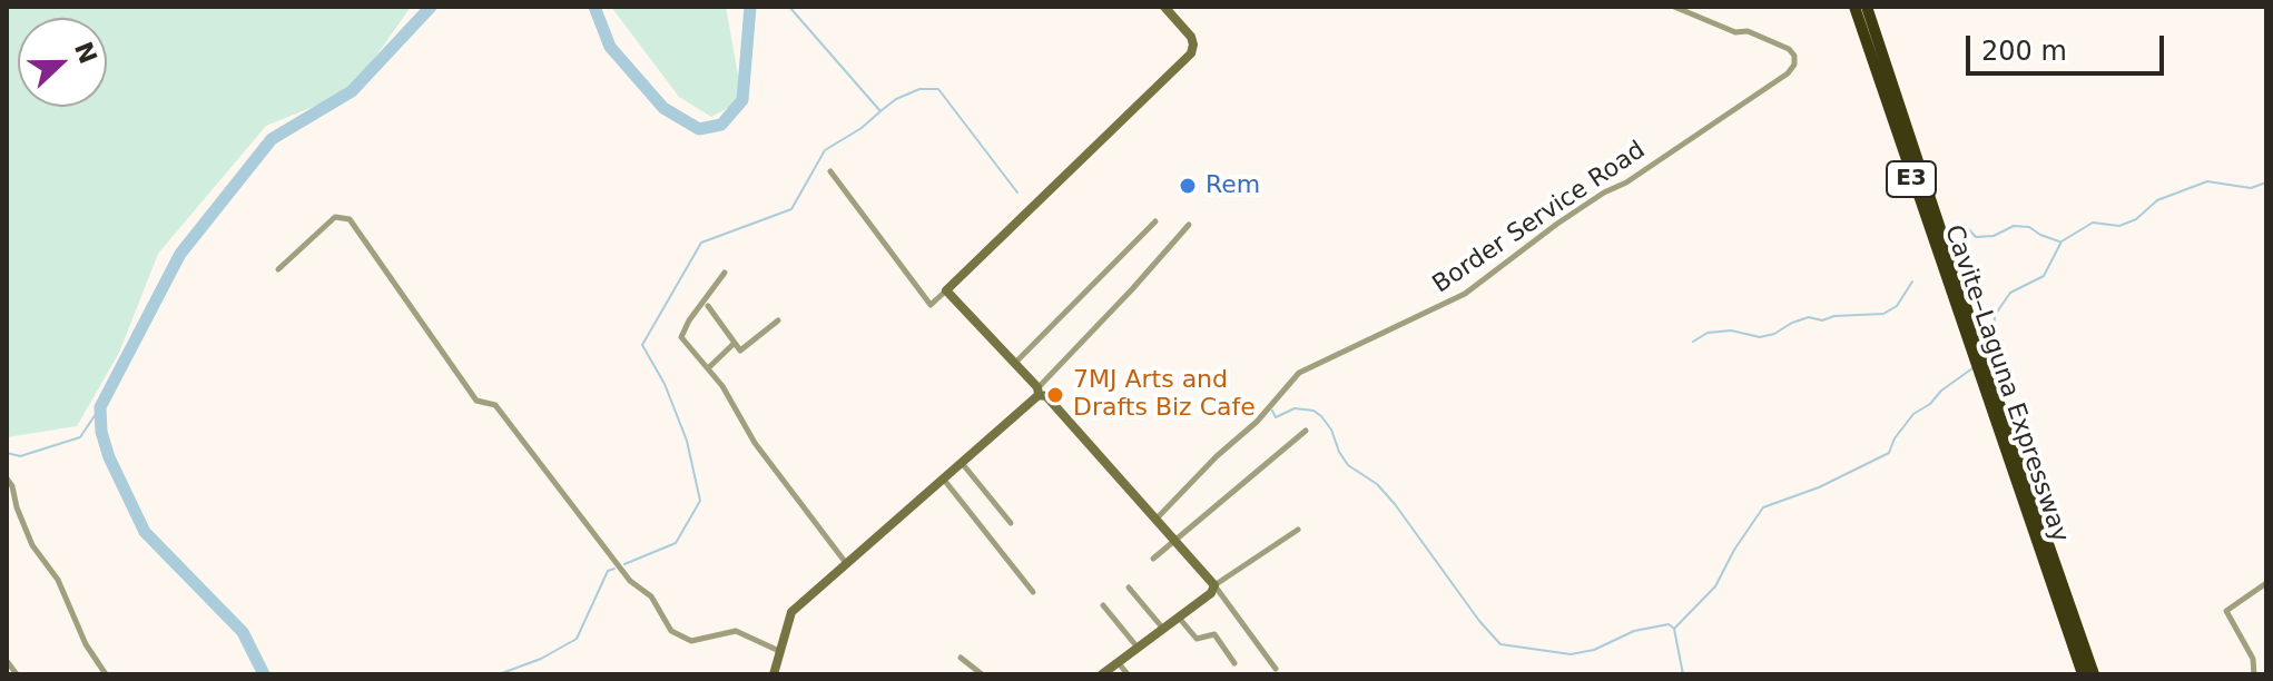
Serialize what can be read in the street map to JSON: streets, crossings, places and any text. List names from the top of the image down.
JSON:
{
  "streets": {
    "highway": ["E3", "Cavite–Laguna Expressway"],
    "street": ["Border Service Road"]
  },
  "places": ["Rem", "7MJ Arts and Drafts Biz Cafe"],
  "scale_bar": "200 m",
  "north": "right"
}
